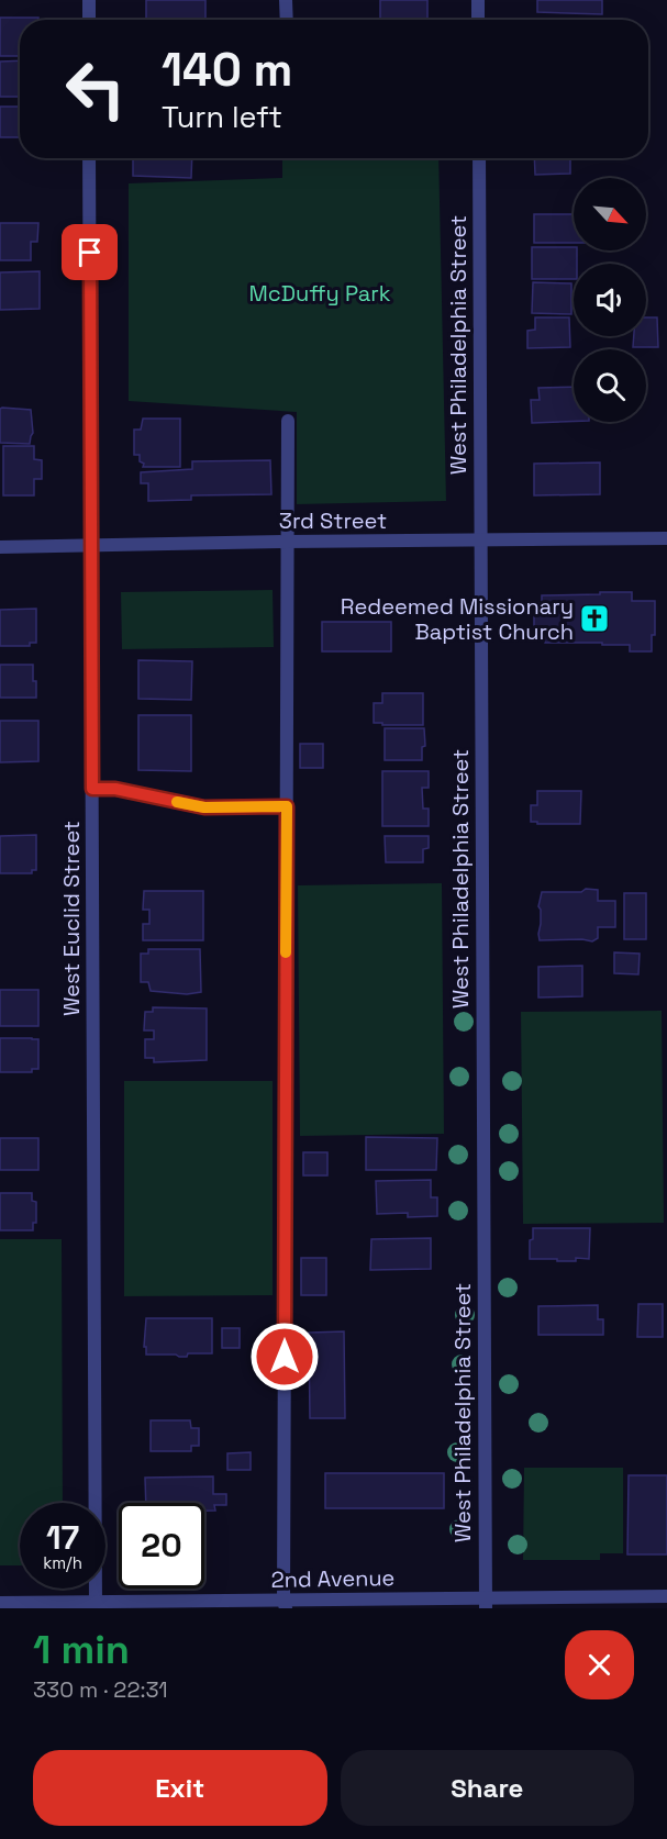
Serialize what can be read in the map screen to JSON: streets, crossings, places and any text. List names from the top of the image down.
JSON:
{
  "streets": {
    "street": [
      "West Philadelphia Street",
      "3rd Street",
      "West Euclid Street",
      "2nd Avenue"
    ]
  },
  "crossings": [
    ["West Philadelphia Street", "3rd Street"],
    ["West Philadelphia Street", "2nd Avenue"],
    ["3rd Street", "West Euclid Street"],
    ["West Euclid Street", "2nd Avenue"]
  ],
  "parks": ["McDuffy Park"],
  "places": {
    "church": ["Redeemed Missionary Baptist Church"]
  },
  "north": "bottom right",
  "page": {
    "turn": ["140 m", "Turn left"],
    "speed": "17 km/h",
    "limit": "20",
    "heading": ["1 min", "330 m · 22:31"],
    "buttons": ["Exit", "Share"]
  }
}
